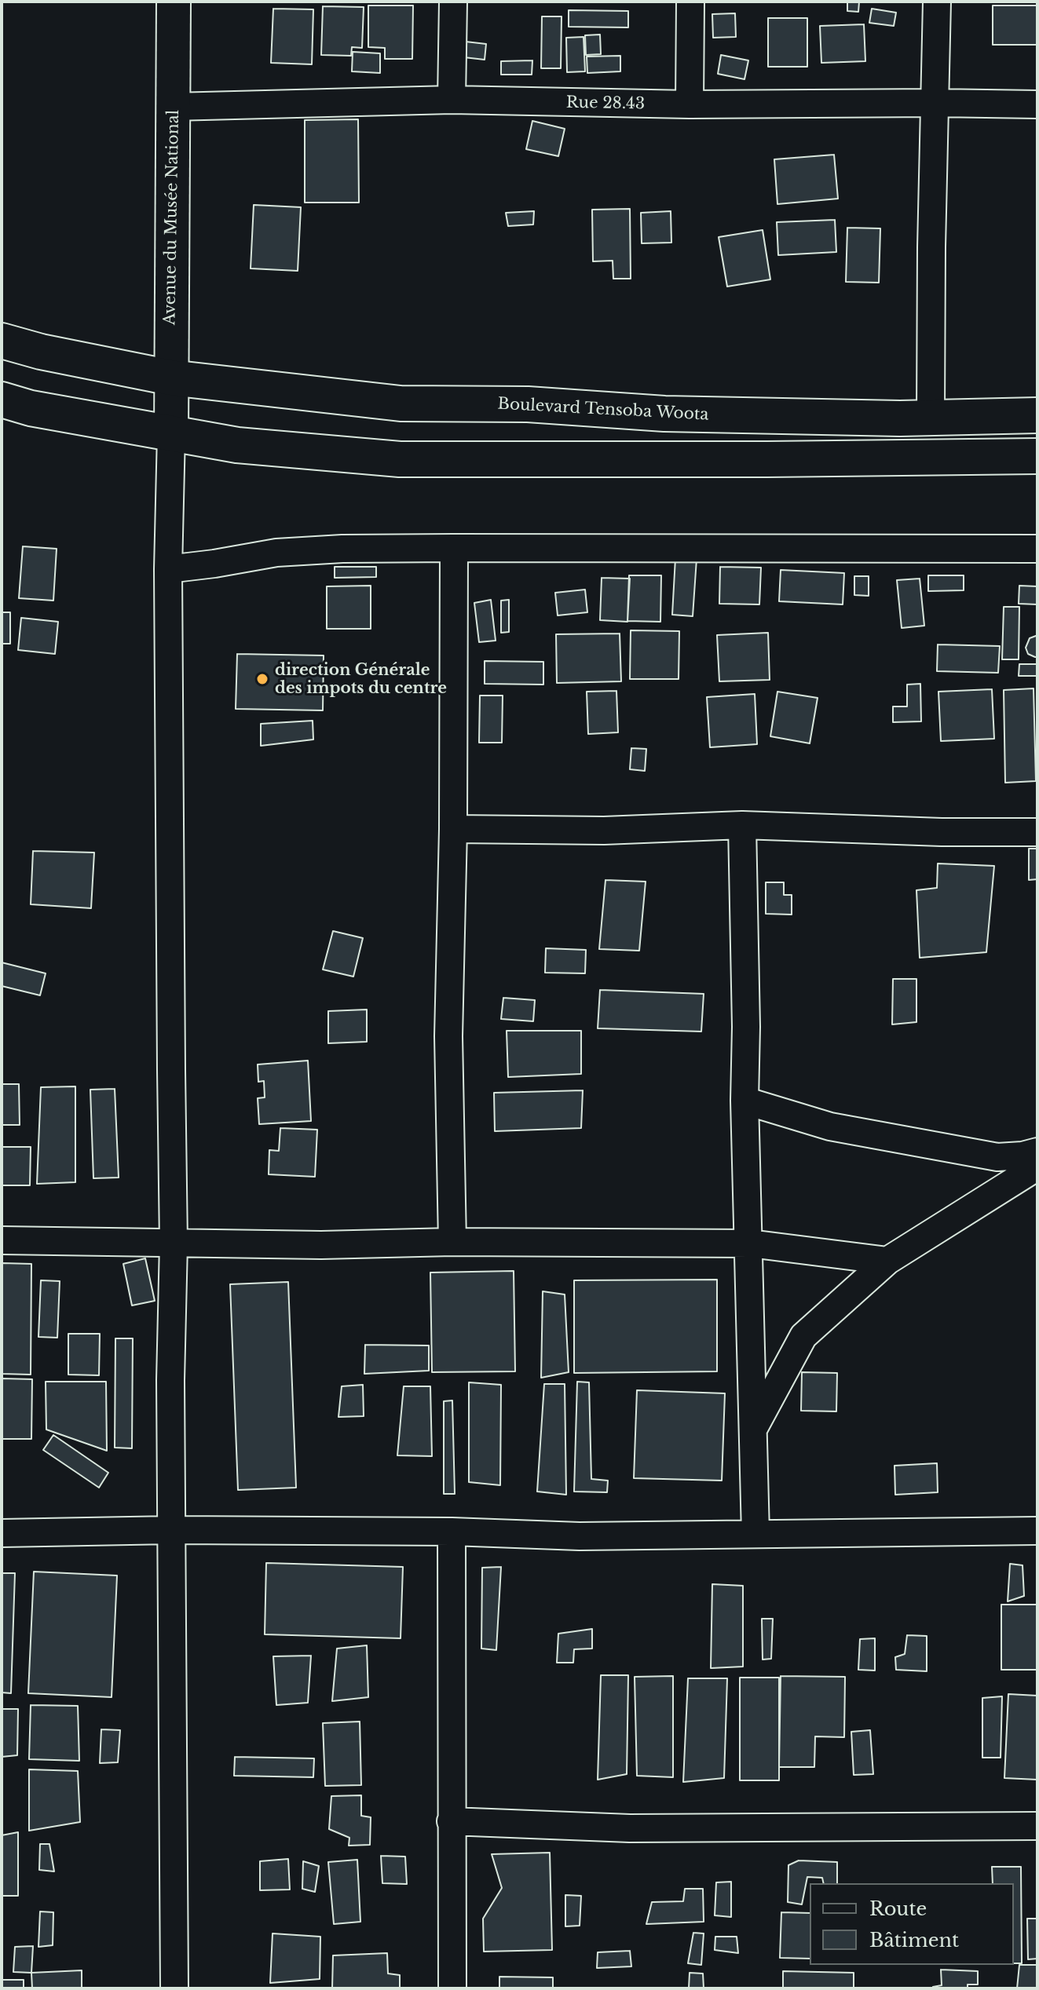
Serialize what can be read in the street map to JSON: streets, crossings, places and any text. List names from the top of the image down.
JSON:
{
  "streets": {
    "main road": ["Boulevard Tensoba Woota"],
    "street": ["Rue 28.43", "Avenue du Musée National"]
  },
  "crossings": [
    ["Rue 28.43", "Avenue du Musée National"],
    ["Avenue du Musée National", "Boulevard Tensoba Woota"]
  ],
  "places": ["direction Générale des impots du centre"],
  "legend": ["Route", "Bâtiment"]
}
